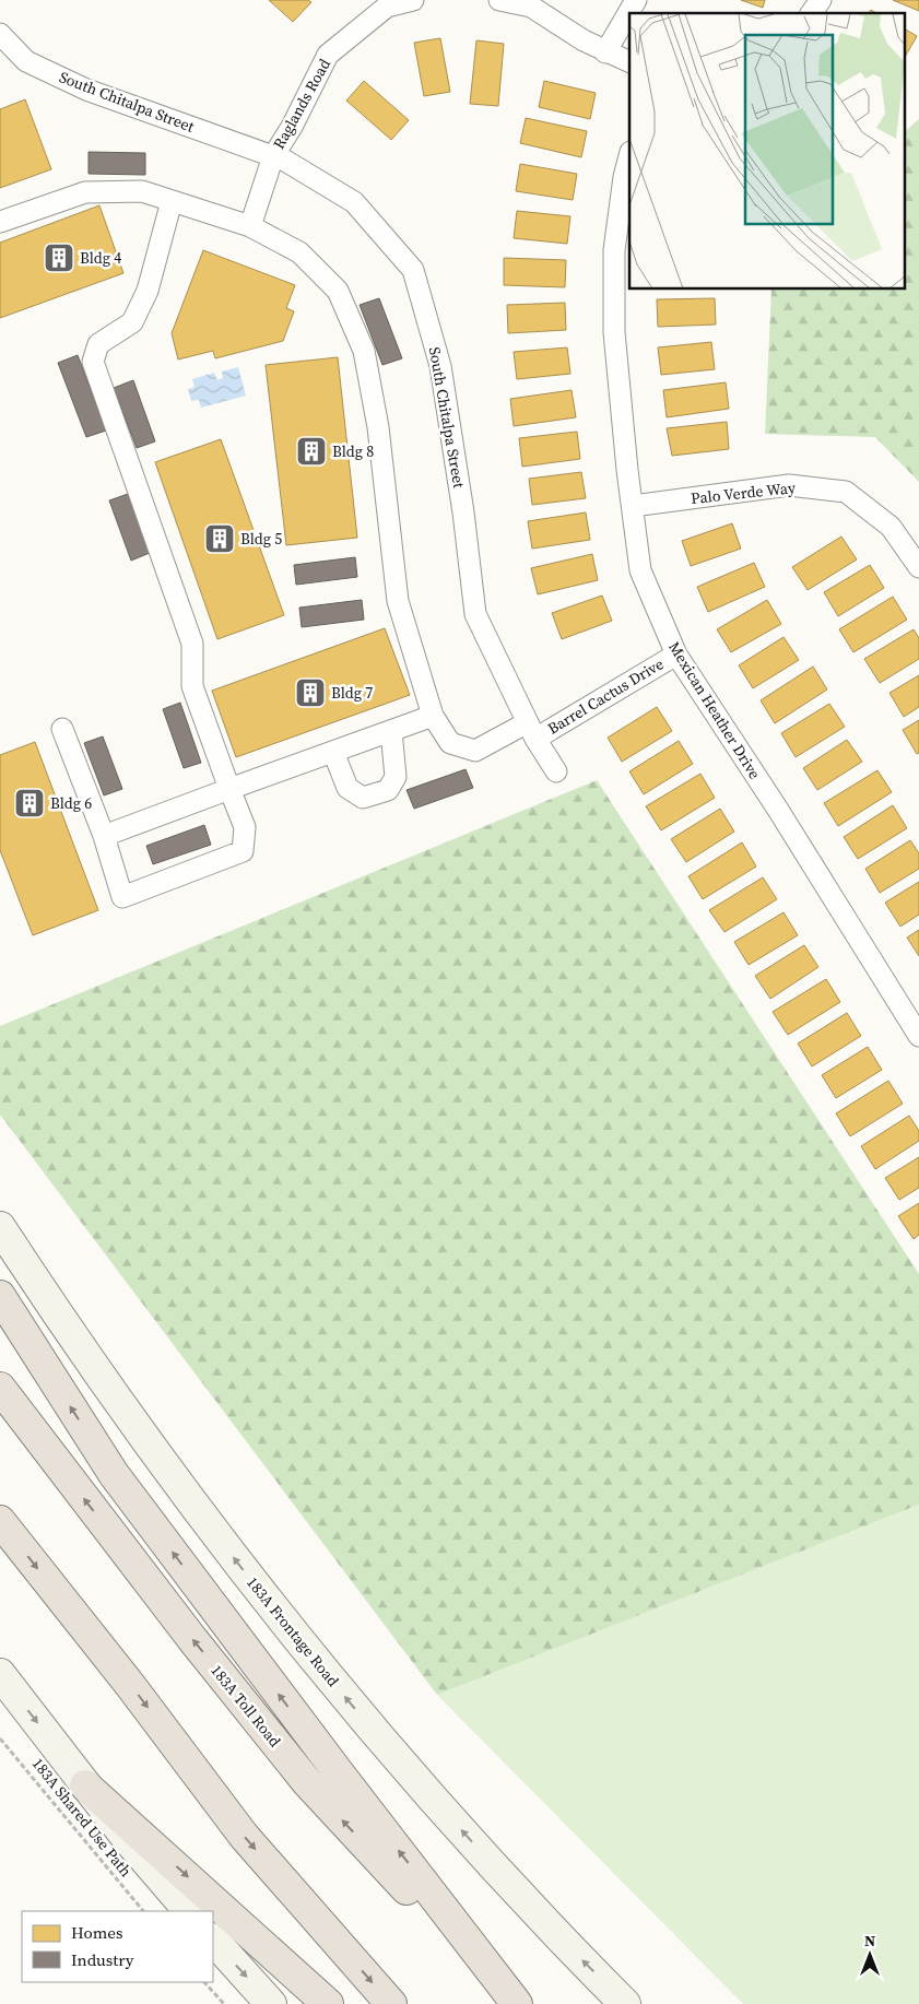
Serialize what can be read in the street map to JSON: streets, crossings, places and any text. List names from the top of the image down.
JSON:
{
  "streets": {
    "highway": ["183A Toll Road"],
    "main road": ["183A Frontage Road"],
    "street": [
      "South Chitalpa Street",
      "Raglands Road",
      "Palo Verde Way",
      "Barrel Cactus Drive",
      "Mexican Heather Drive"
    ],
    "path": ["183A Shared Use Path"]
  },
  "crossings": [
    ["South Chitalpa Street", "Raglands Road"],
    ["South Chitalpa Street", "Barrel Cactus Drive"],
    ["Raglands Road", "Barrel Cactus Drive"],
    ["Palo Verde Way", "Mexican Heather Drive"],
    ["Barrel Cactus Drive", "Mexican Heather Drive"]
  ],
  "places": {
    "building": [
      "Bldg 4",
      "Bldg 8",
      "Bldg 5",
      "Bldg 7",
      "Bldg 6"
    ]
  },
  "legend": ["Homes", "Industry"],
  "north": "top"
}
